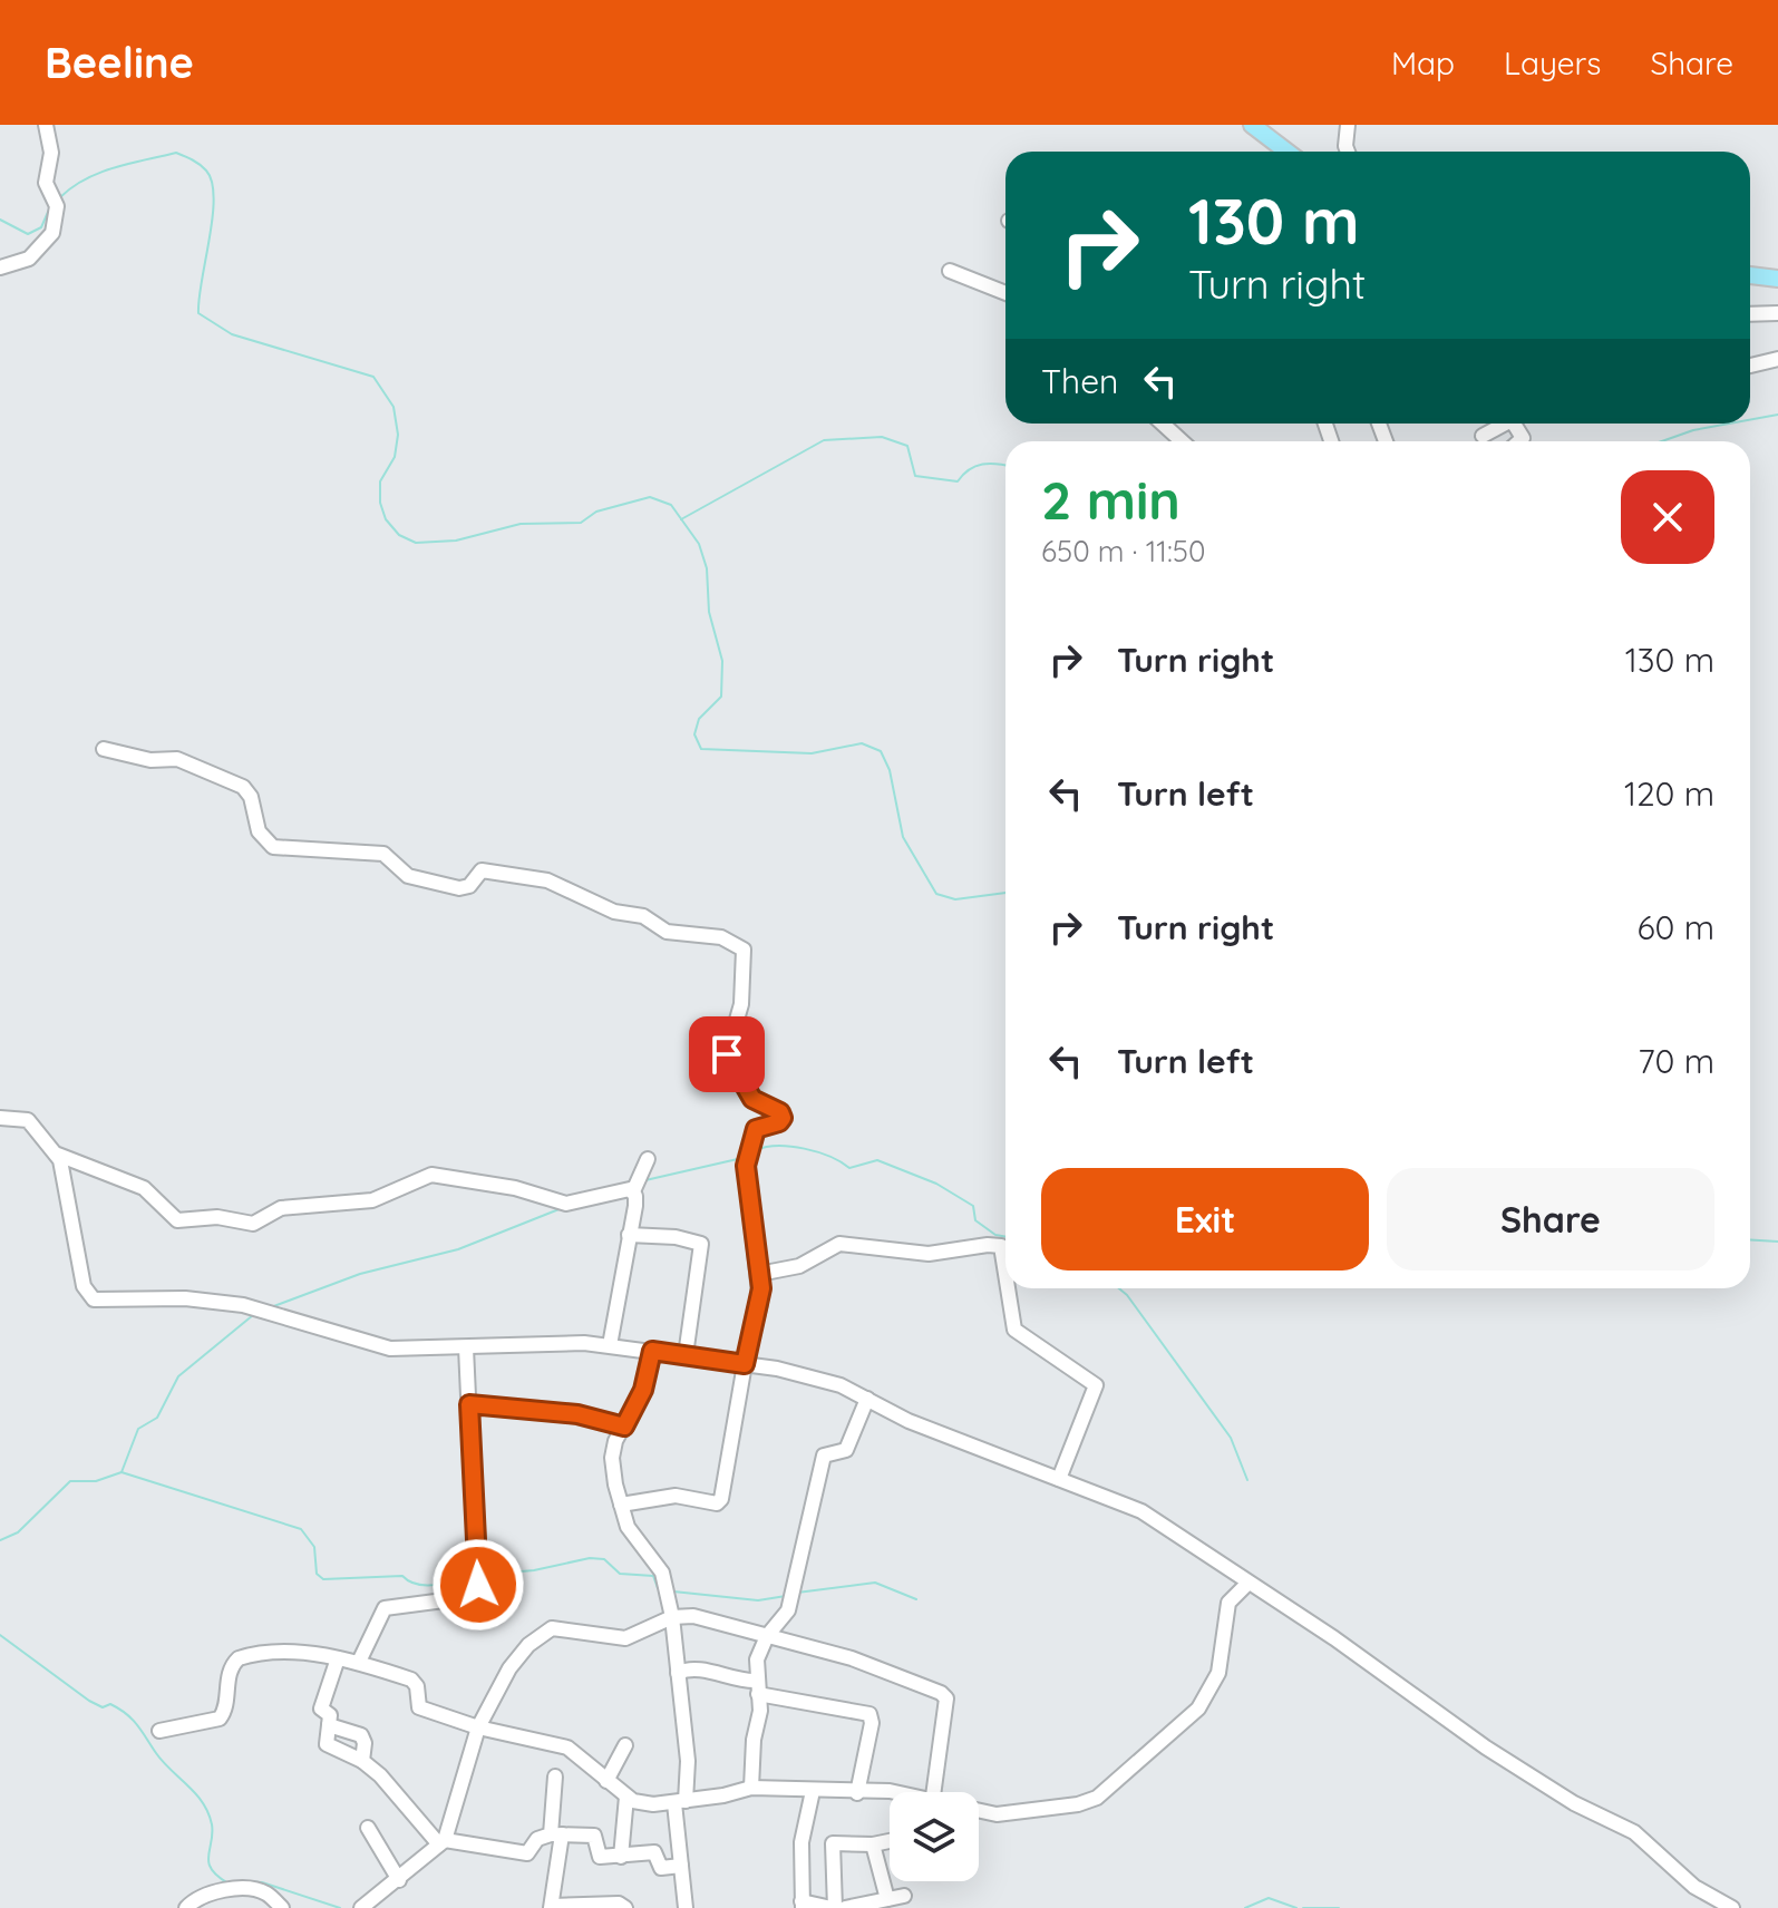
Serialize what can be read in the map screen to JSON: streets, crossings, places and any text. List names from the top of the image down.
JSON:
{
  "page": {
    "header": "Beeline",
    "nav": ["Map", "Layers", "Share"],
    "turn": ["130 m", "Turn right"],
    "then": "Then",
    "heading": ["2 min", "650 m · 11:50"],
    "list": [
      {
        "name": "Turn right",
        "value": "130 m"
      },
      {
        "name": "Turn left",
        "value": "120 m"
      },
      {
        "name": "Turn right",
        "value": "60 m"
      },
      {
        "name": "Turn left",
        "value": "70 m"
      }
    ],
    "buttons": ["Exit", "Share"]
  }
}
